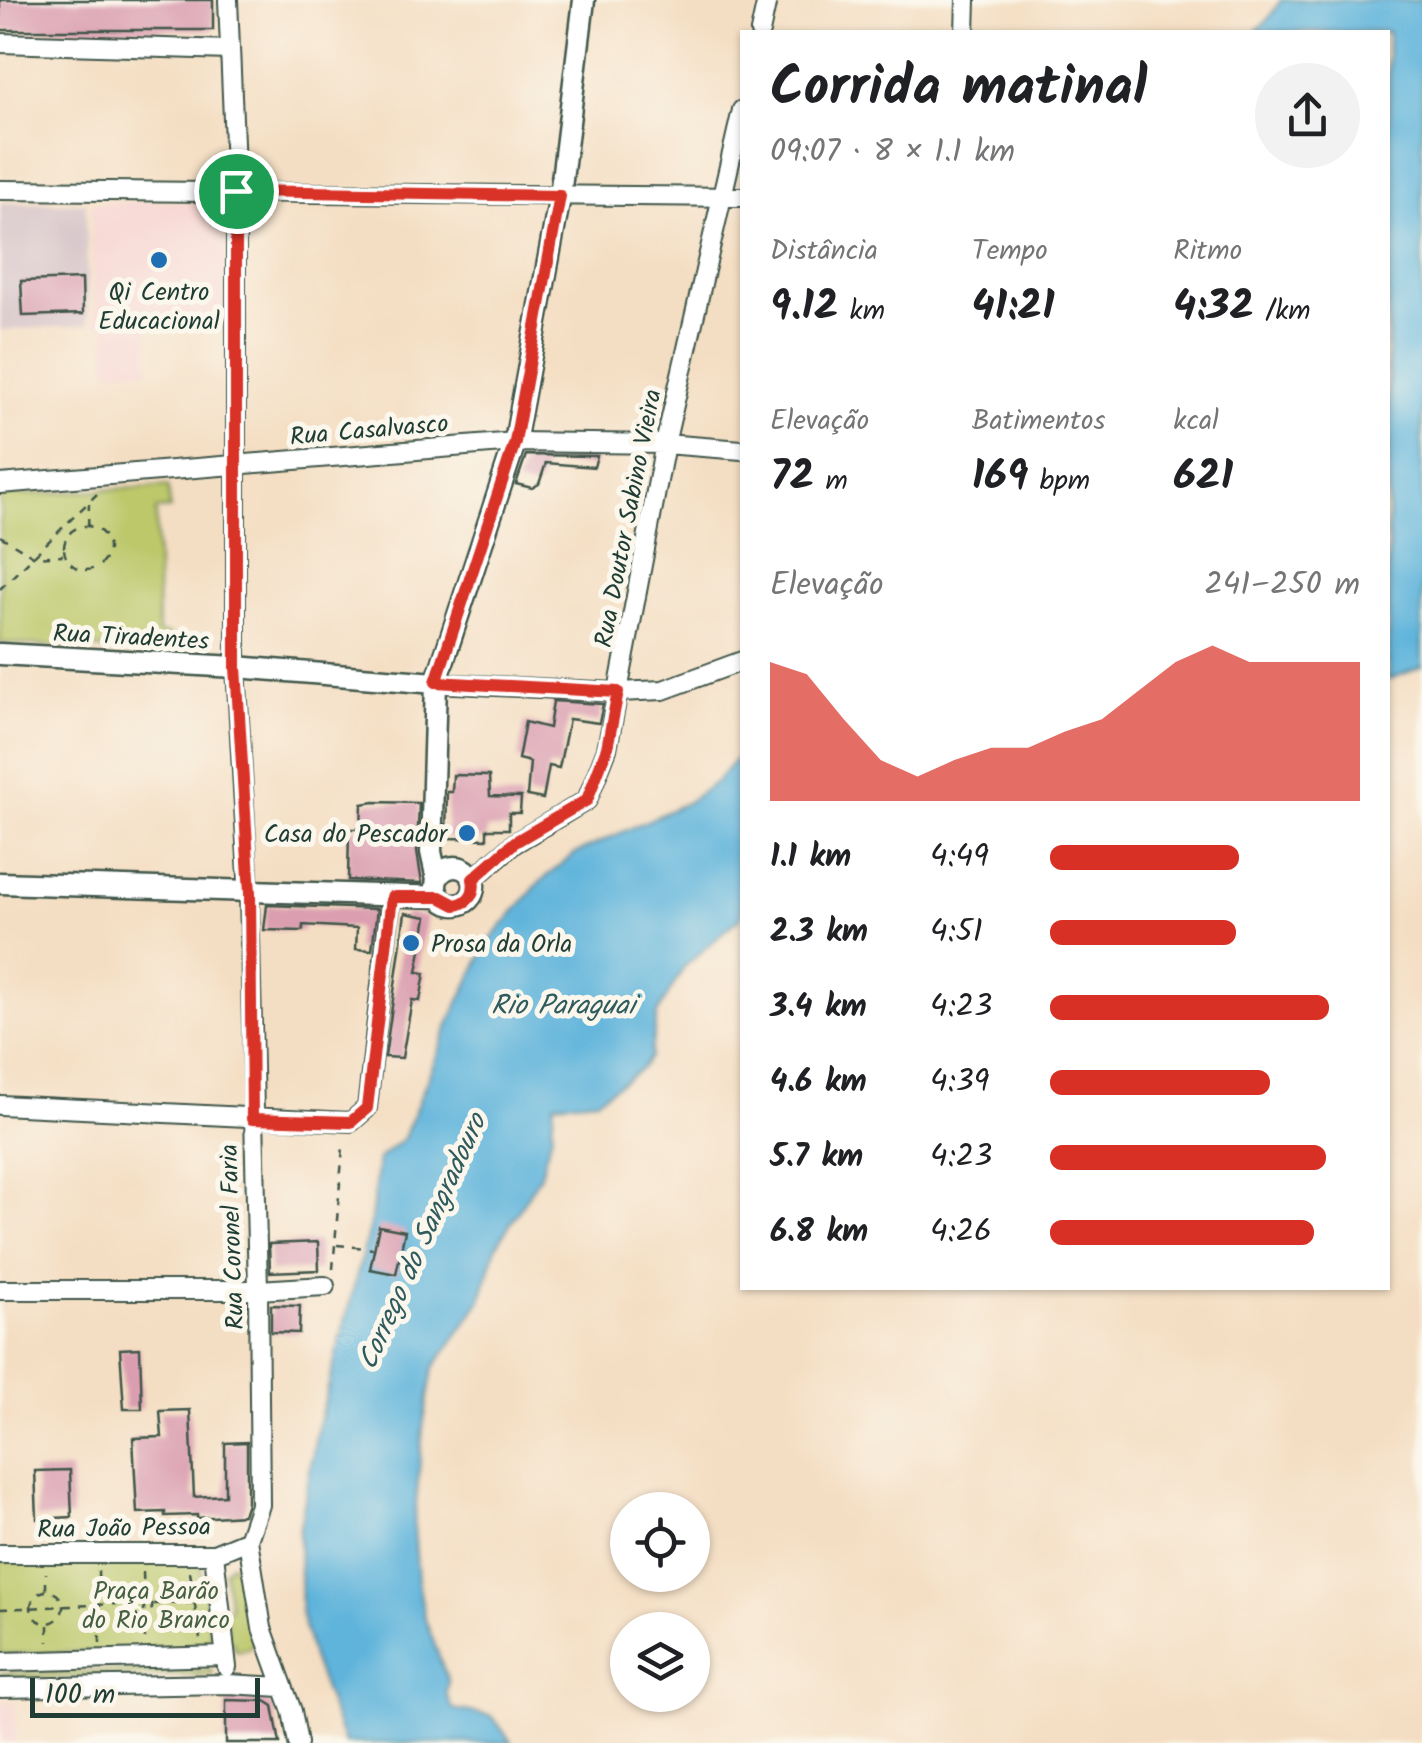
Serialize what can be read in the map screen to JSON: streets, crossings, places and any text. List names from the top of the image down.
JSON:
{
  "streets": {
    "street": [
      "Rua Casalvasco",
      "Rua Doutor Sabino Vieira",
      "Rua Tiradentes",
      "Rua Coronel Faria",
      "Rua João Pessoa"
    ]
  },
  "crossings": [
    ["Rua Casalvasco", "Rua Doutor Sabino Vieira"],
    ["Rua Casalvasco", "Rua Coronel Faria"],
    ["Rua Doutor Sabino Vieira", "Rua Tiradentes"],
    ["Rua Tiradentes", "Rua Coronel Faria"],
    ["Rua Coronel Faria", "Rua João Pessoa"]
  ],
  "water": ["Rio Paraguai", "Corrego do Sangradouro"],
  "parks": ["Praça Barão do Rio Branco"],
  "places": ["Qi Centro Educacional", "Casa do Pescador", "Prosa da Orla"],
  "scale_bar": "100 m",
  "page": {
    "heading": ["Corrida matinal", "09:07 · 8 × 1.1 km"],
    "stats": [
      ["Distância", "9.12 km"],
      ["Tempo", "41:21"],
      ["Ritmo", "4:32 /km"],
      ["Elevação", "72 m"],
      ["Batimentos", "169 bpm"],
      ["kcal", "621"]
    ],
    "chart": ["Elevação", "241–250 m"],
    "list": [
      {
        "name": "1.1 km",
        "note": "4:49"
      },
      {
        "name": "2.3 km",
        "note": "4:51"
      },
      {
        "name": "3.4 km",
        "note": "4:23"
      },
      {
        "name": "4.6 km",
        "note": "4:39"
      },
      {
        "name": "5.7 km",
        "note": "4:23"
      },
      {
        "name": "6.8 km",
        "note": "4:26"
      }
    ],
    "scale": "100 m"
  }
}
